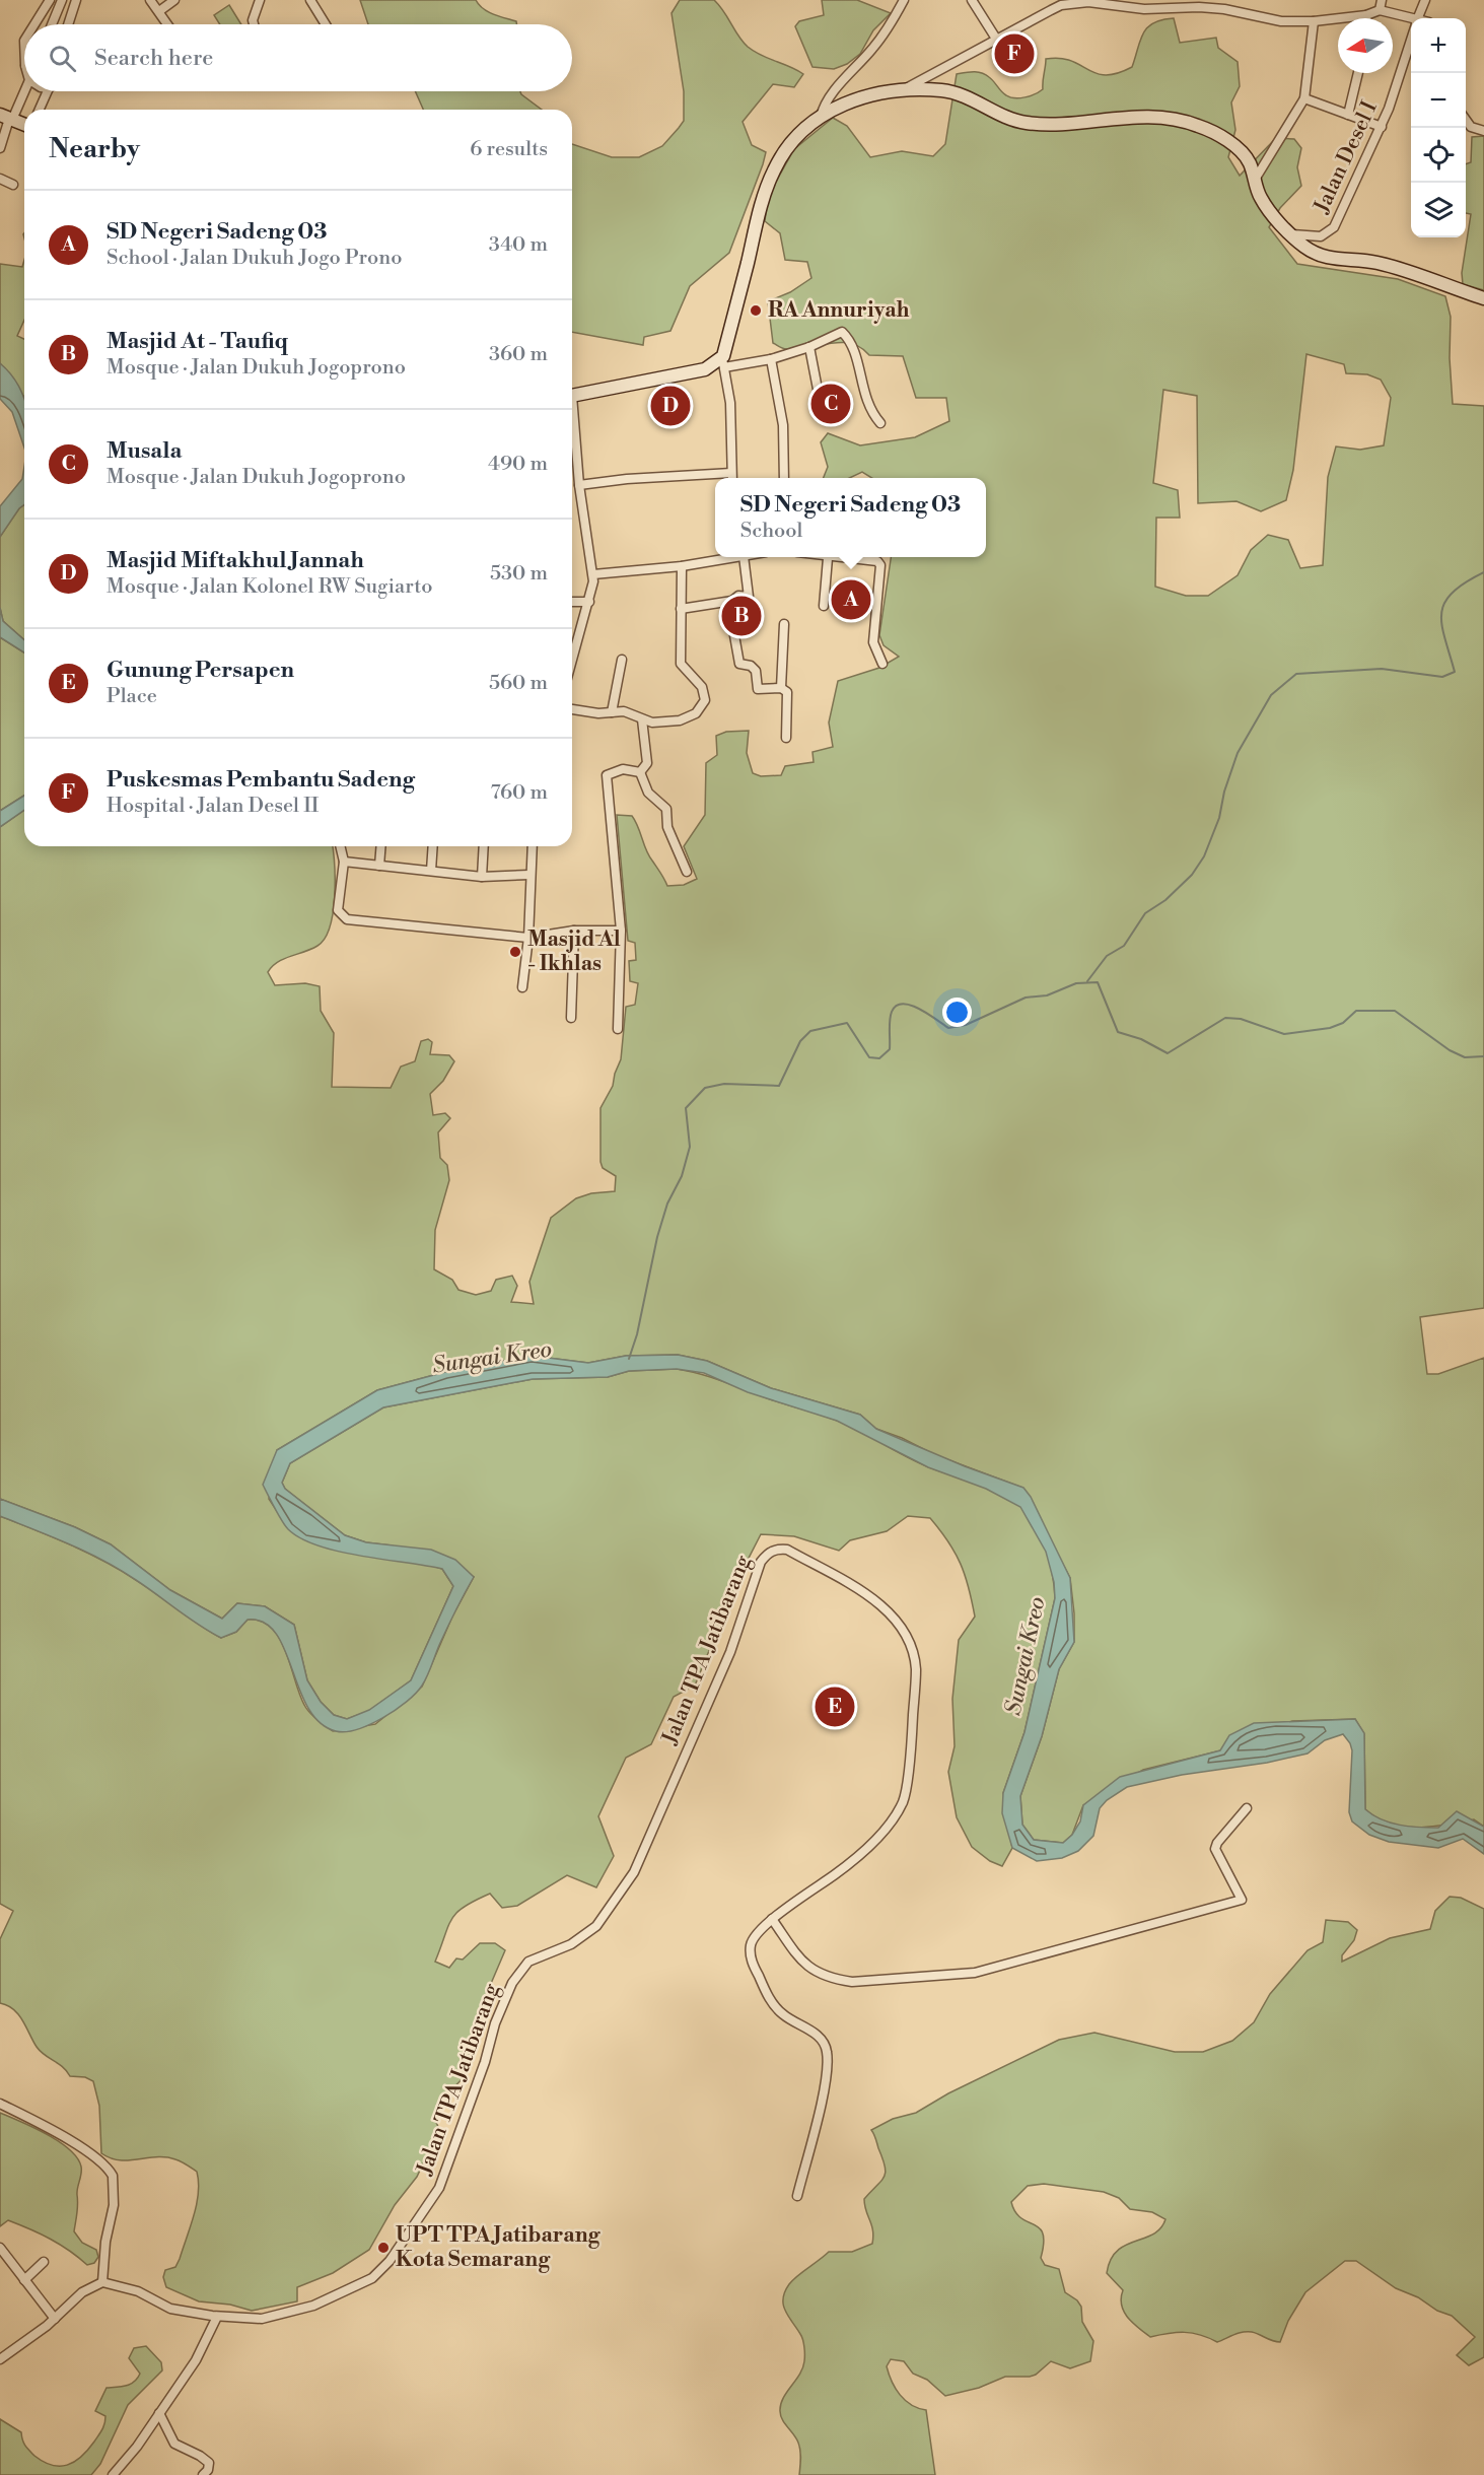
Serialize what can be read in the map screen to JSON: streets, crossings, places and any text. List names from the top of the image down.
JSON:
{
  "streets": {
    "street": ["Jalan Desel I", "Jalan TPA Jatibarang"]
  },
  "water": ["Sungai Kreo"],
  "places": ["RA Annuriyah", "Masjid Al - Ikhlas", "UPT TPA Jatibarang Kota Semarang"],
  "north": "left",
  "page": {
    "map_buttons": ["+", "−"],
    "search": "Search here",
    "pins": [
      "F",
      "C",
      "D",
      "A",
      "B",
      "E"
    ],
    "heading": ["Nearby", "6 results"],
    "list": [
      {
        "mark": "A",
        "name": "SD Negeri Sadeng 03",
        "note": "School · Jalan Dukuh Jogo Prono",
        "value": "340 m"
      },
      {
        "mark": "B",
        "name": "Masjid At - Taufiq",
        "note": "Mosque · Jalan Dukuh Jogoprono",
        "value": "360 m"
      },
      {
        "mark": "C",
        "name": "Musala",
        "note": "Mosque · Jalan Dukuh Jogoprono",
        "value": "490 m"
      },
      {
        "mark": "D",
        "name": "Masjid Miftakhul Jannah",
        "note": "Mosque · Jalan Kolonel RW Sugiarto",
        "value": "530 m"
      },
      {
        "mark": "E",
        "name": "Gunung Persapen",
        "note": "Place",
        "value": "560 m"
      },
      {
        "mark": "F",
        "name": "Puskesmas Pembantu Sadeng",
        "note": "Hospital · Jalan Desel II",
        "value": "760 m"
      }
    ],
    "popup": ["SD Negeri Sadeng 03", "School"]
  }
}
